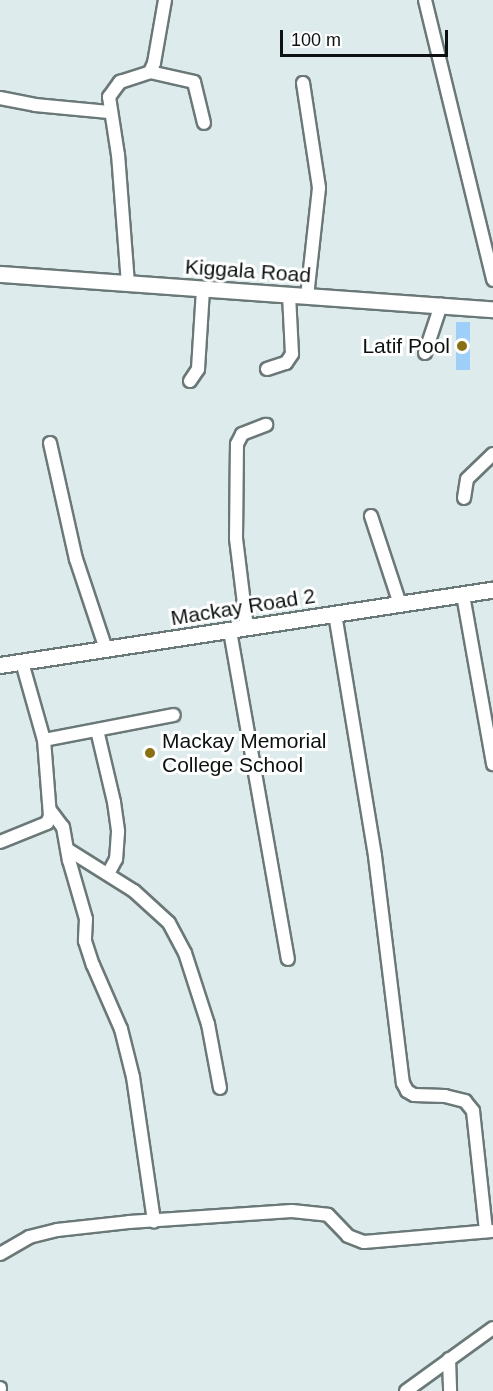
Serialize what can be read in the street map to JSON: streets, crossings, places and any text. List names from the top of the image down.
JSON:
{
  "streets": {
    "street": ["Kiggala Road", "Mackay Road 2"]
  },
  "places": ["Latif Pool", "Mackay Memorial College School"],
  "scale_bar": "100 m"
}
